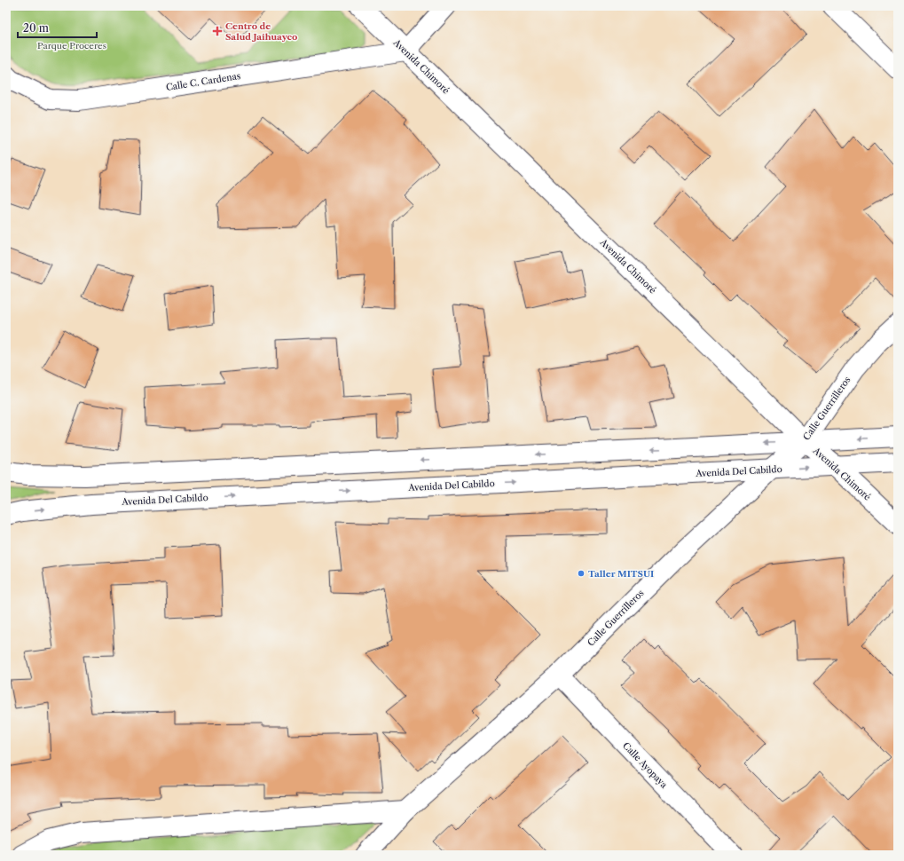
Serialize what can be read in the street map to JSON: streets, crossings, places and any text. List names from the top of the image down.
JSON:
{
  "streets": {
    "street": [
      "Avenida Chimoré",
      "Calle C. Cardenas",
      "Calle Guerrilleros",
      "Avenida Del Cabildo",
      "Calle Ayopaya"
    ]
  },
  "crossings": [
    ["Avenida Chimoré", "Calle C. Cardenas"],
    ["Avenida Chimoré", "Calle Guerrilleros"],
    ["Avenida Chimoré", "Avenida Del Cabildo"],
    ["Calle Guerrilleros", "Avenida Del Cabildo"],
    ["Calle Guerrilleros", "Calle Ayopaya"]
  ],
  "parks": ["Parque Proceres"],
  "places": {
    "health": ["Centro de Salud Jaihuayco"],
    "other": ["Taller MITSUI"]
  },
  "scale_bar": "20 m"
}
